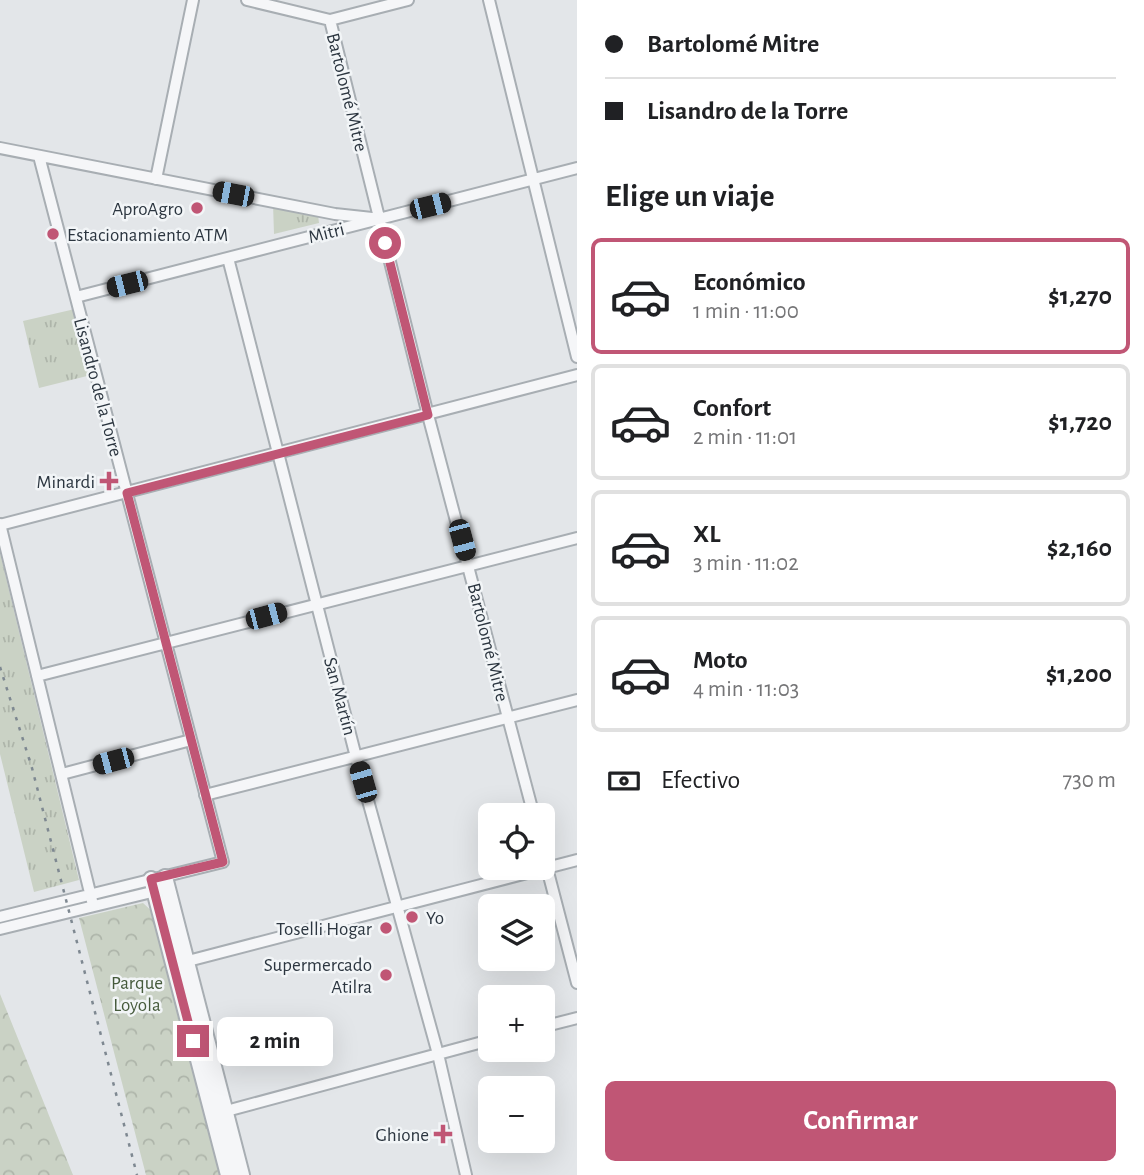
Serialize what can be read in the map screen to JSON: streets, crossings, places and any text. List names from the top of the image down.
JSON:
{
  "streets": {
    "street": [
      "Bartolomé Mitre",
      "Mitri",
      "Lisandro de la Torre",
      "San Martín"
    ]
  },
  "crossings": [
    ["Bartolomé Mitre", "Mitri"],
    ["Mitri", "Lisandro de la Torre"],
    ["Mitri", "San Martín"]
  ],
  "parks": ["Parque Loyola"],
  "places": {
    "other": [
      "AproAgro",
      "Estacionamiento ATM",
      "Yo",
      "Toselli Hogar",
      "Supermercado Atilra"
    ],
    "health": ["Minardi", "Ghione"]
  },
  "page": {
    "banner": ["Bartolomé Mitre", "Lisandro de la Torre"],
    "heading": "Elige un viaje",
    "list": [
      {
        "name": "Económico",
        "note": "1 min · 11:00",
        "value": "$1,270"
      },
      {
        "name": "Confort",
        "note": "2 min · 11:01",
        "value": "$1,720"
      },
      {
        "name": "XL",
        "note": "3 min · 11:02",
        "value": "$2,160"
      },
      {
        "name": "Moto",
        "note": "4 min · 11:03",
        "value": "$1,200"
      }
    ],
    "pay": ["Efectivo", "730 m"],
    "map_buttons": ["+", "−"],
    "bubble": "2 min",
    "buttons": "Confirmar"
  }
}
